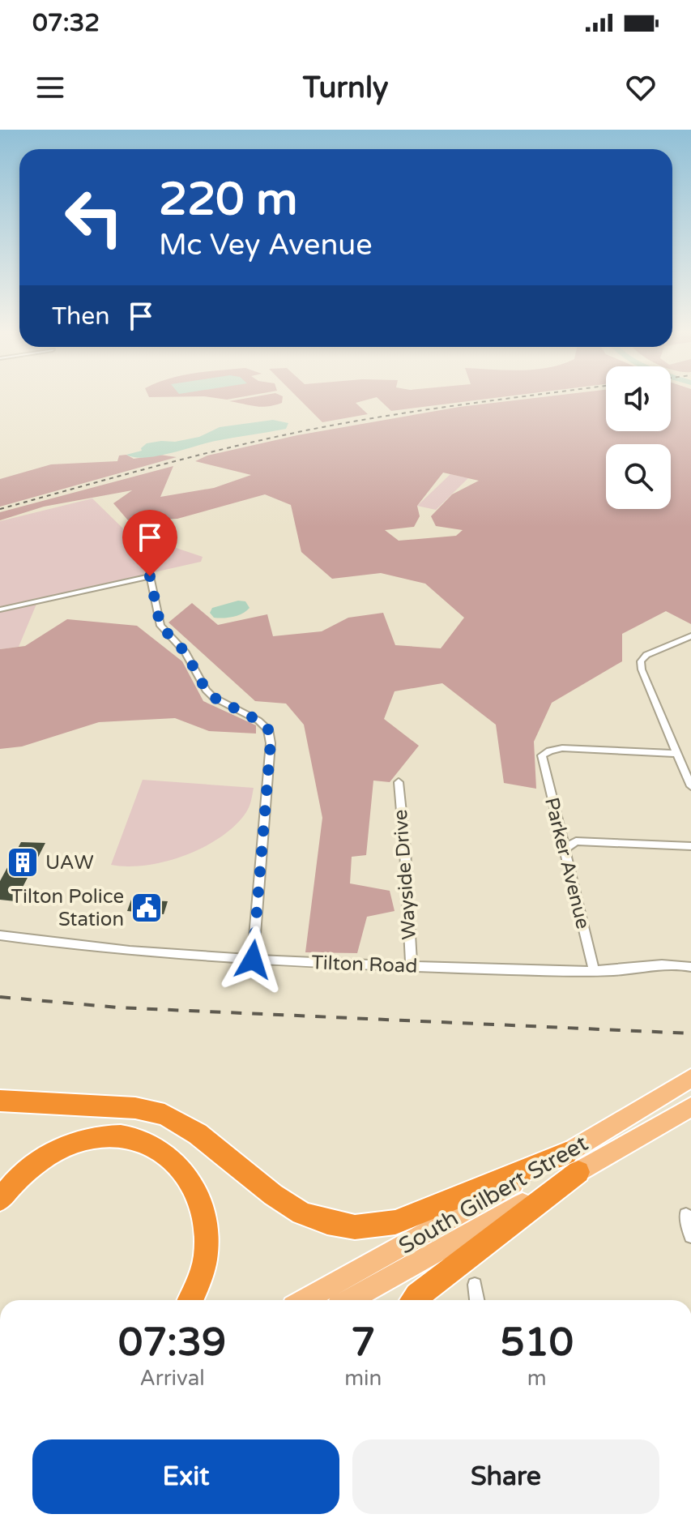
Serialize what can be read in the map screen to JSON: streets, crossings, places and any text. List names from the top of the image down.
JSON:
{
  "streets": {
    "main road": ["South Gilbert Street"],
    "street": ["Parker Avenue", "Wayside Drive", "Tilton Road"]
  },
  "crossings": [
    ["Parker Avenue", "Tilton Road"],
    ["Wayside Drive", "Tilton Road"]
  ],
  "places": {
    "building": ["UAW"],
    "public building": ["Tilton Police Station"]
  },
  "page": {
    "status": "07:32",
    "header": "Turnly",
    "turn": ["220 m", "Mc Vey Avenue"],
    "then": "Then",
    "eta": [
      "07:39",
      "Arrival",
      "7",
      "min",
      "510",
      "m"
    ],
    "buttons": ["Exit", "Share"]
  }
}
